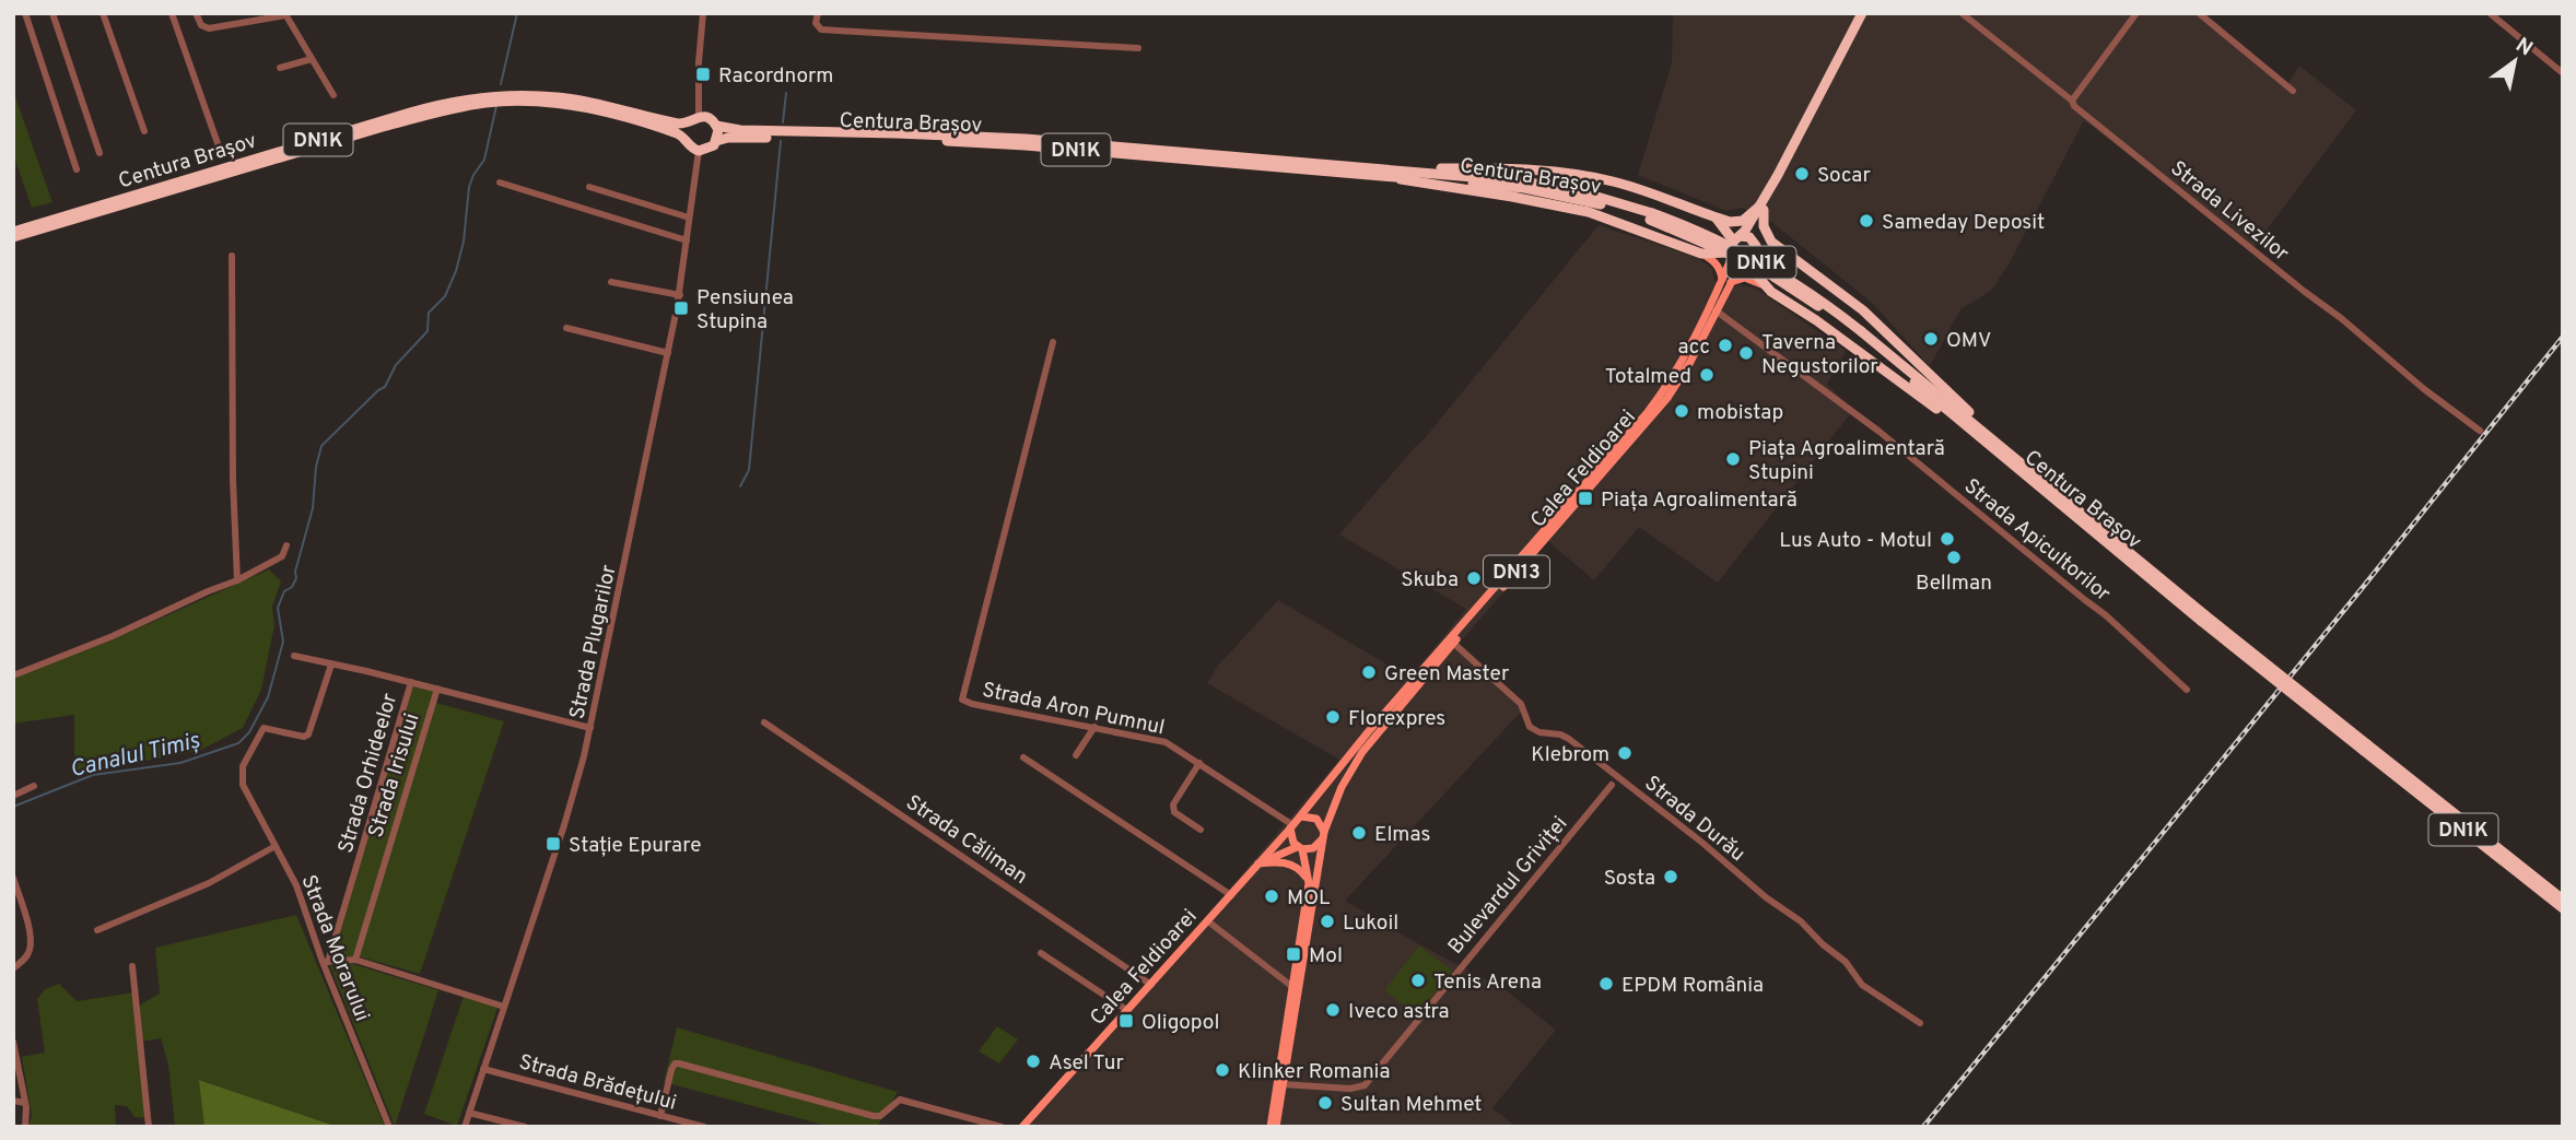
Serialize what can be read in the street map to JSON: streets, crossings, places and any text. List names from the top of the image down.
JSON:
{
  "streets": {
    "highway": ["Centura Brașov", "DN1K", "DN13"],
    "main road": ["Calea Feldioarei"],
    "street": [
      "Strada Livezilor",
      "Strada Apicultorilor",
      "Strada Plugarilor",
      "Strada Aron Pumnul",
      "Strada Orhideelor",
      "Strada Irisului",
      "Strada Durău",
      "Strada Căliman",
      "Bulevardul Griviței",
      "Strada Morarului",
      "Strada Brădețului"
    ]
  },
  "crossings": [
    ["Centura Brașov", "DN1K"],
    ["Centura Brașov", "Strada Plugarilor"],
    ["Calea Feldioarei", "Strada Apicultorilor"],
    ["Calea Feldioarei", "DN13"],
    ["Calea Feldioarei", "Strada Aron Pumnul"],
    ["Calea Feldioarei", "Strada Durău"],
    ["Calea Feldioarei", "Strada Căliman"],
    ["DN13", "Strada Aron Pumnul"],
    ["Strada Plugarilor", "Strada Brădețului"],
    ["Strada Orhideelor", "Strada Morarului"]
  ],
  "water": ["Canalul Timiș"],
  "places": {
    "transit": [
      "Racordnorm",
      "Pensiunea Stupina",
      "Piața Agroalimentară",
      "Stație Epurare",
      "Mol",
      "Oligopol"
    ],
    "other": [
      "Socar",
      "Sameday Deposit",
      "OMV",
      "acc",
      "Taverna Negustorilor",
      "Totalmed",
      "mobistap",
      "Piața Agroalimentară Stupini",
      "Lus Auto - Motul",
      "Bellman",
      "Skuba",
      "Green Master",
      "Florexpres",
      "Klebrom",
      "Elmas",
      "Sosta",
      "MOL",
      "Lukoil",
      "Tenis Arena",
      "EPDM România",
      "Iveco astra",
      "Asel Tur",
      "Klinker Romania",
      "Sultan Mehmet"
    ]
  },
  "north": "top right"
}
